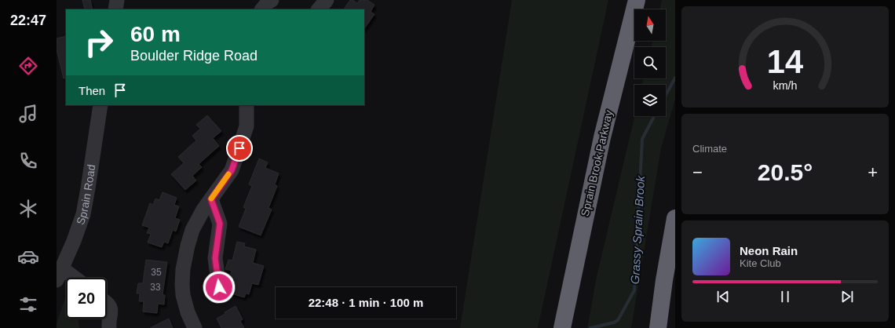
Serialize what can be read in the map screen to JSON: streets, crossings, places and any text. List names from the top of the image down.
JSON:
{
  "streets": {
    "highway": ["Sprain Brook Parkway"],
    "street": ["Sprain Road"]
  },
  "water": ["Grassy Sprain Brook"],
  "house_numbers": ["35", "33"],
  "north": "top",
  "page": {
    "tabs": "22:47",
    "turn": ["60 m", "Boulder Ridge Road"],
    "then": "Then",
    "tile": "Climate",
    "heat": ["−", "20.5°", "+"],
    "song": ["Neon Rain", "Kite Club"],
    "limit": "20",
    "trip": "22:48 · 1 min · 100 m",
    "gauge": ["14", "km/h"]
  }
}
